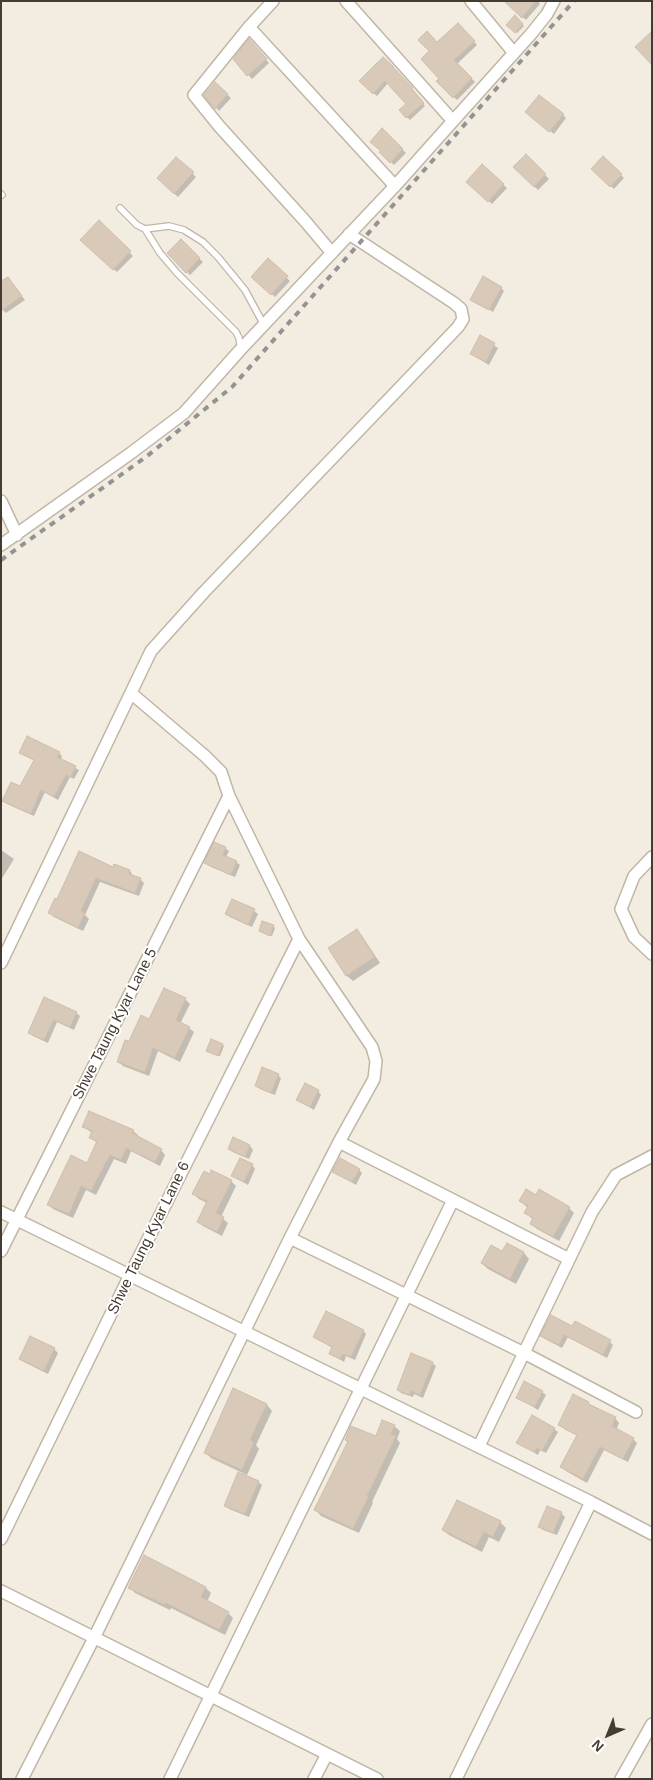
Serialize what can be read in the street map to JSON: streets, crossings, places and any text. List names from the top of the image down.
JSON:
{
  "streets": {
    "street": ["Shwe Taung Kyar Lane 5", "Shwe Taung Kyar Lane 6"]
  },
  "north": "bottom left"
}
